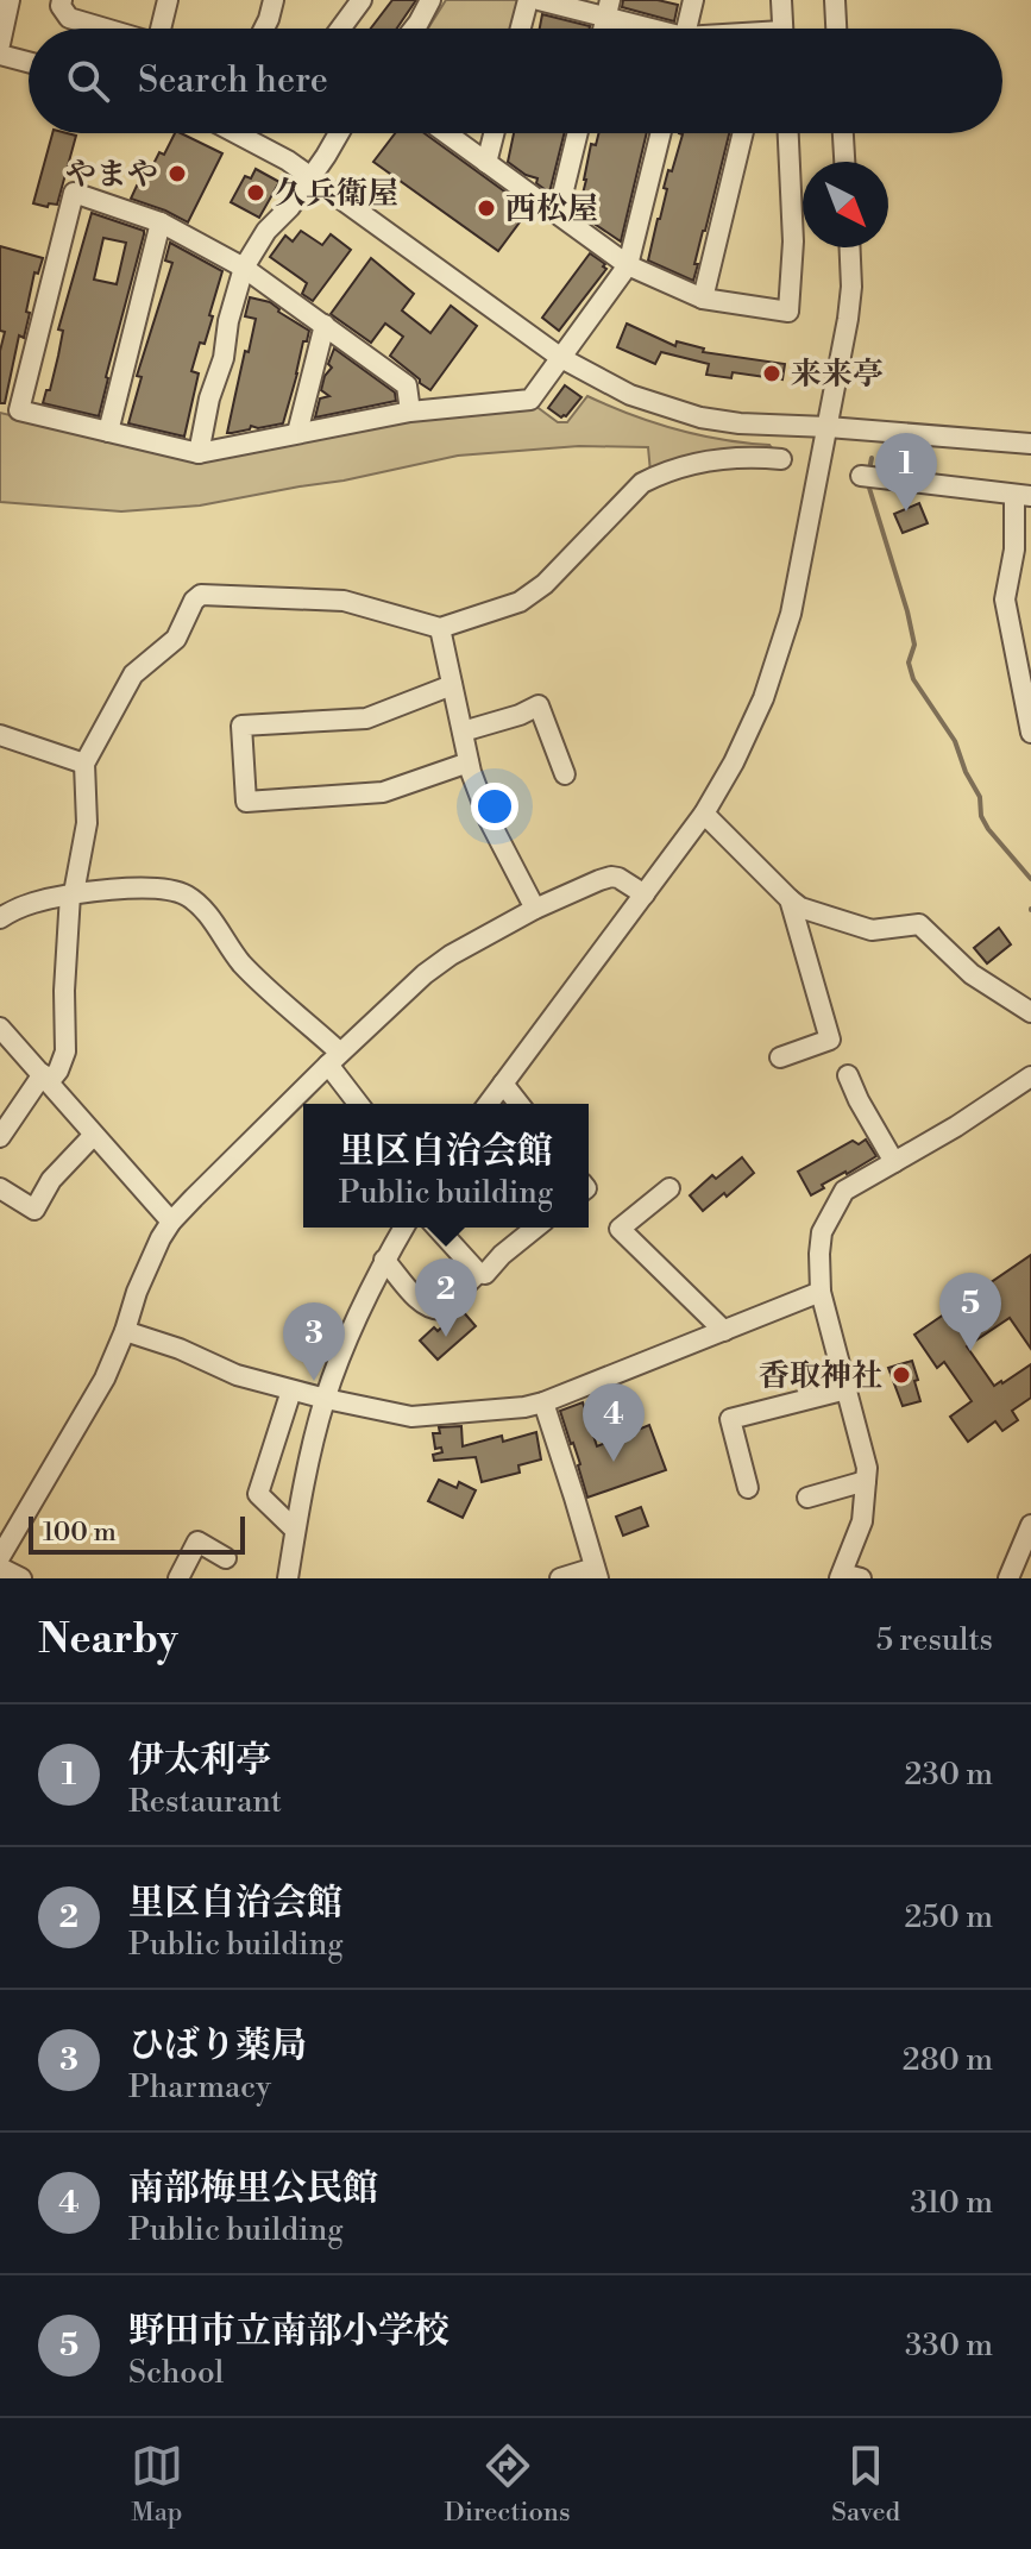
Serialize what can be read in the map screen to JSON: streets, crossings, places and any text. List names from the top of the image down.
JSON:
{
  "places": [
    "やまや",
    "久兵衛屋",
    "西松屋",
    "来来亭",
    "香取神社"
  ],
  "scale_bar": "100 m",
  "north": "bottom right",
  "page": {
    "search": "Search here",
    "pins": [
      "1",
      "2",
      "5",
      "3",
      "4"
    ],
    "popup": ["里区自治会館", "Public building"],
    "scale": "100 m",
    "heading": ["Nearby", "5 results"],
    "list": [
      {
        "mark": "1",
        "name": "伊太利亭",
        "note": "Restaurant",
        "value": "230 m"
      },
      {
        "mark": "2",
        "name": "里区自治会館",
        "note": "Public building",
        "value": "250 m"
      },
      {
        "mark": "3",
        "name": "ひばり薬局",
        "note": "Pharmacy",
        "value": "280 m"
      },
      {
        "mark": "4",
        "name": "南部梅里公民館",
        "note": "Public building",
        "value": "310 m"
      },
      {
        "mark": "5",
        "name": "野田市立南部小学校",
        "note": "School",
        "value": "330 m"
      }
    ],
    "nav": ["Map", "Directions", "Saved"]
  }
}
